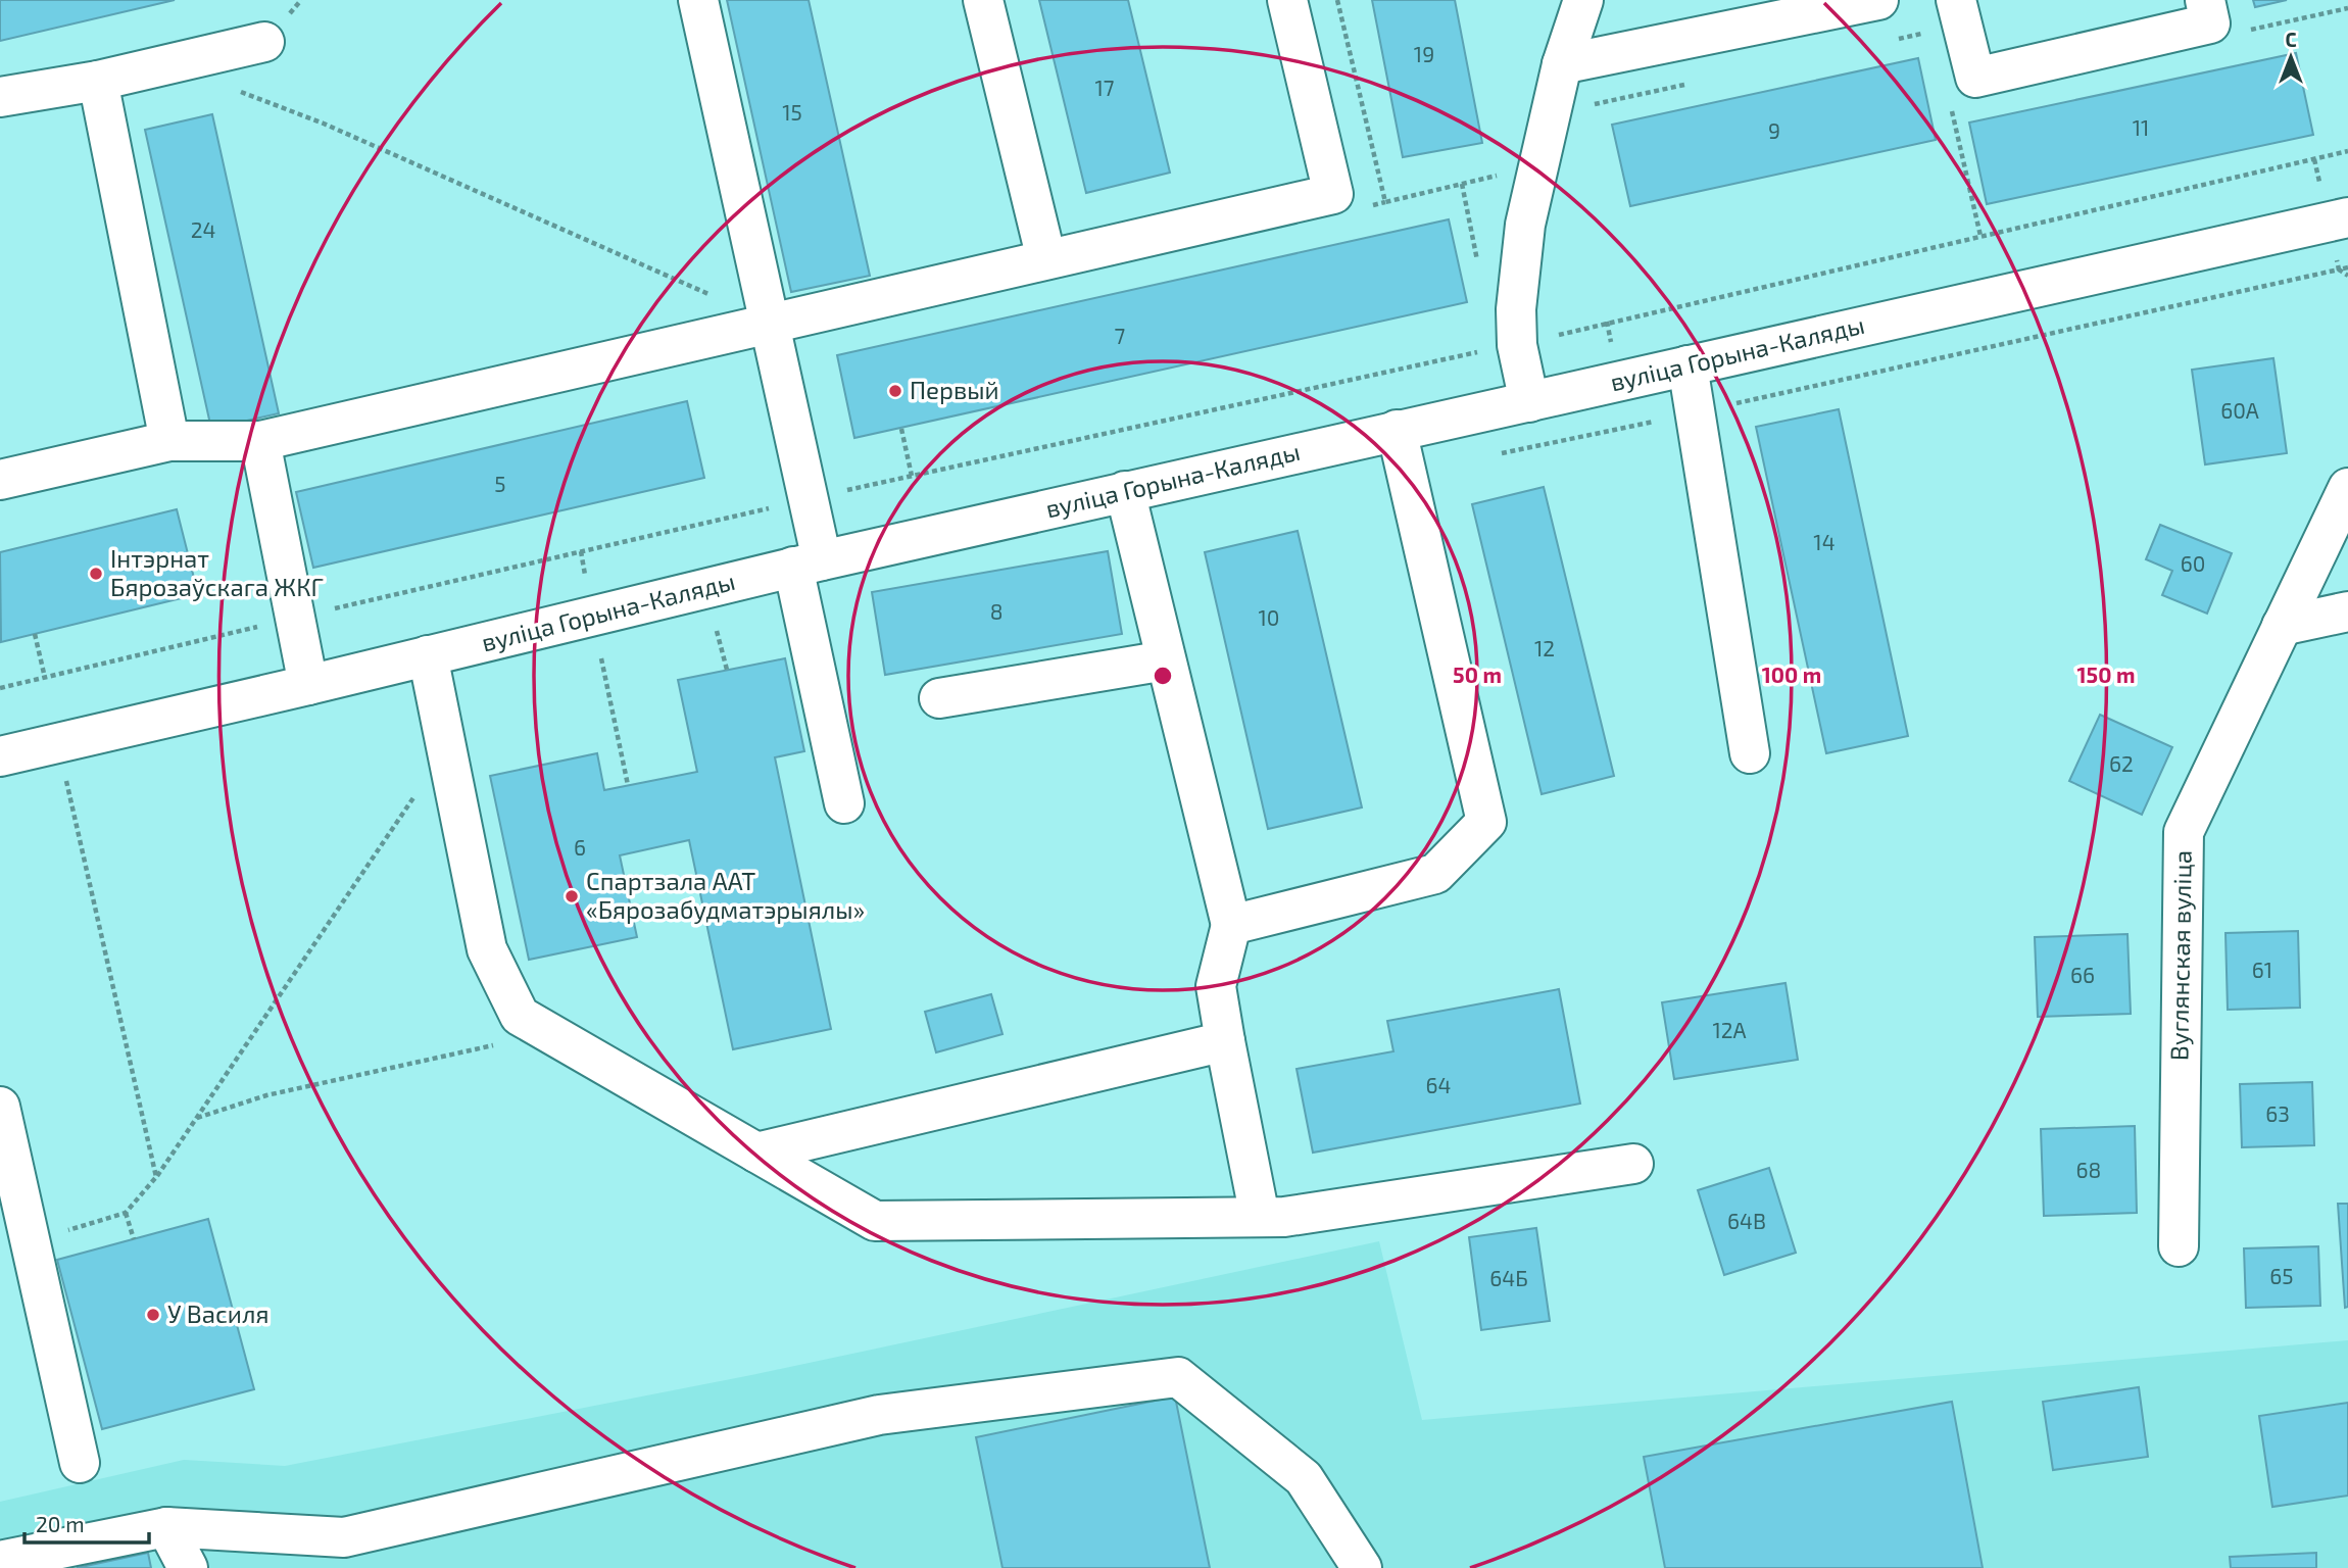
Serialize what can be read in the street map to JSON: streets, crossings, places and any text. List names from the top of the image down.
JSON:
{
  "streets": {
    "street": ["вуліца Горына-Каляды", "Вуглянская вуліца"]
  },
  "places": [
    "Первый",
    "Інтэрнат Бярозаўскага ЖКГ",
    "Спартзала ААТ «Бярозабудматэрыялы»",
    "У Василя"
  ],
  "house_numbers": [
    "19",
    "17",
    "15",
    "11",
    "9",
    "24",
    "7",
    "60А",
    "5",
    "14",
    "60",
    "8",
    "10",
    "12",
    "62",
    "6",
    "61",
    "66",
    "12А",
    "64",
    "63",
    "68",
    "64В",
    "65",
    "64Б"
  ],
  "scale_bar": "20 m",
  "north": "top",
  "rings": ["50 m", "100 m", "150 m"]
}
